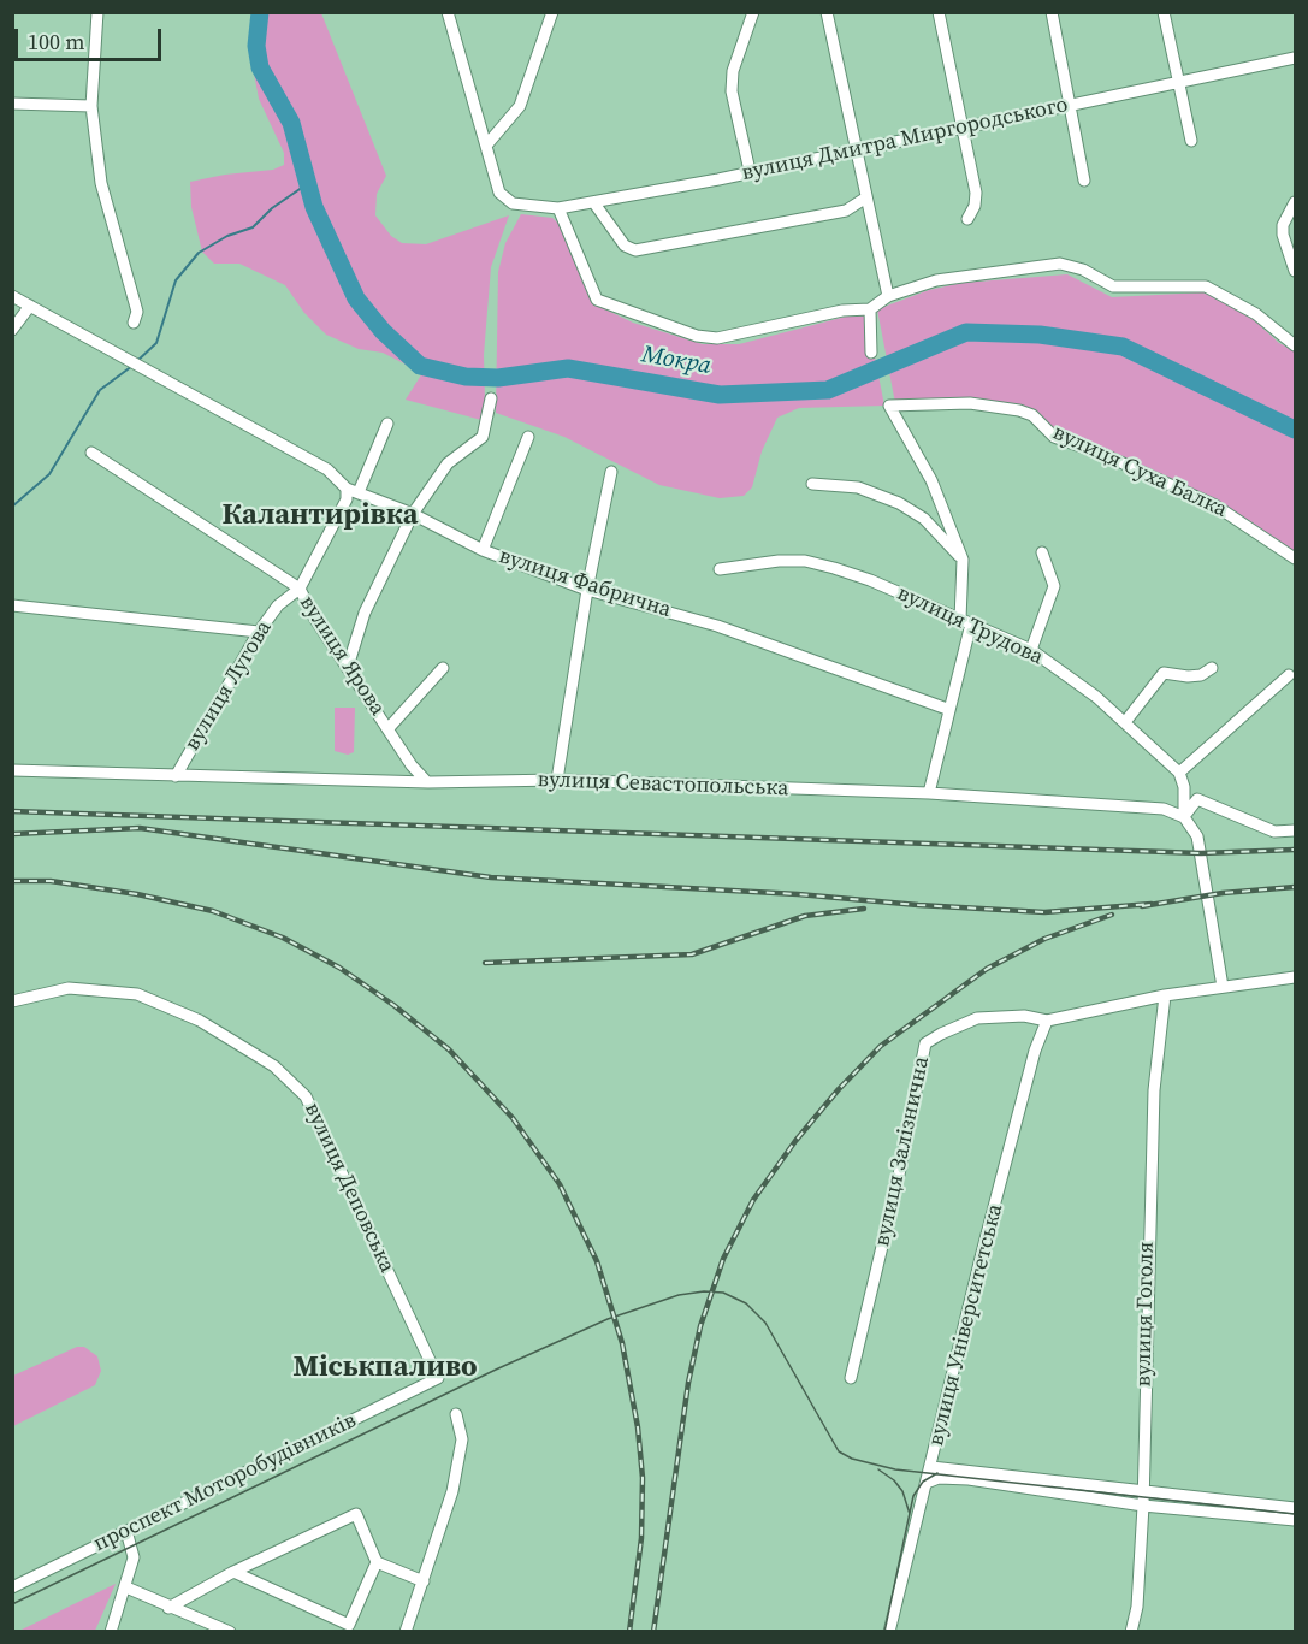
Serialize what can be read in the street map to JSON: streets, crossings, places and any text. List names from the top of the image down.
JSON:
{
  "streets": {
    "street": [
      "вулиця Дмитра Миргородського",
      "вулиця Суха Балка",
      "вулиця Фабрична",
      "вулиця Трудова",
      "вулиця Ярова",
      "вулиця Лугова",
      "вулиця Севастопольська",
      "вулиця Залізнична",
      "вулиця Деповська",
      "вулиця Гоголя",
      "вулиця Університетська",
      "проспект Моторобудівників"
    ]
  },
  "crossings": [
    ["вулиця Фабрична", "вулиця Лугова"],
    ["вулиця Ярова", "вулиця Лугова"],
    ["вулиця Ярова", "вулиця Севастопольська"],
    ["вулиця Лугова", "вулиця Севастопольська"],
    ["вулиця Залізнична", "вулиця Гоголя"],
    ["вулиця Залізнична", "вулиця Університетська"],
    ["вулиця Деповська", "проспект Моторобудівників"]
  ],
  "districts": ["Калантирівка", "Міськпаливо"],
  "water": ["Мокра"],
  "scale_bar": "100 m"
}
